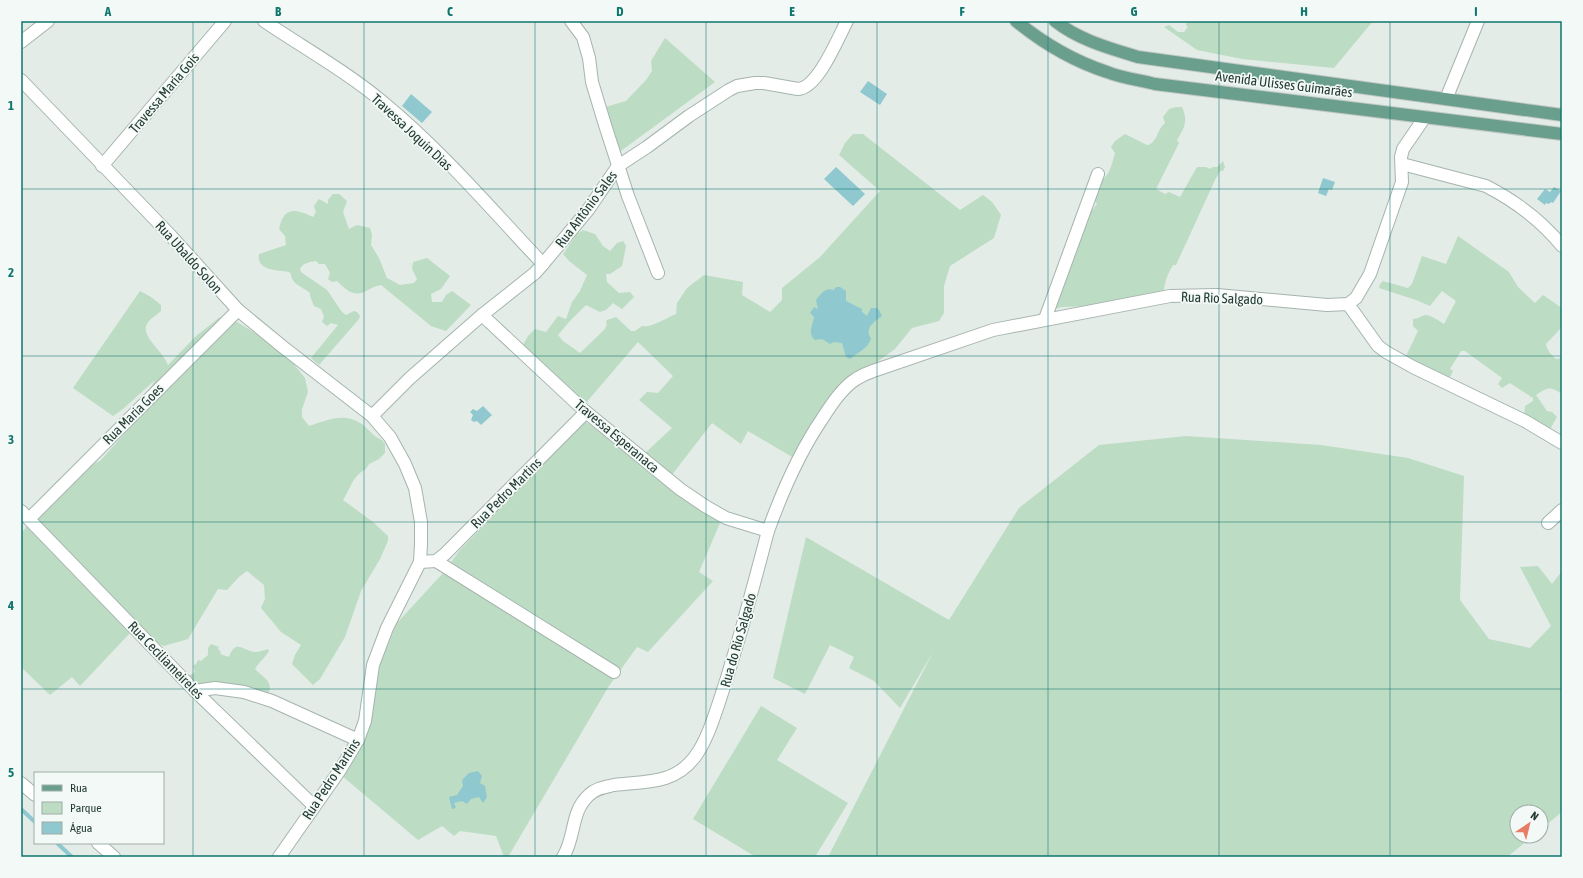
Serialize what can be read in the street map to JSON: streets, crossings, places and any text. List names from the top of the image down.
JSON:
{
  "streets": {
    "main road": ["Avenida Ulisses Guimarães"],
    "street": [
      "Travessa Maria Gois",
      "Travessa Joquin Dias",
      "Rua Antônio Sales",
      "Rua Ubaldo Solon",
      "Rua Rio Salgado",
      "Rua Maria Goes",
      "Travessa Esperanaca",
      "Rua Pedro Martins",
      "Rua do Rio Salgado",
      "Rua Ceciliameireles"
    ]
  },
  "crossings": [
    ["Travessa Maria Gois", "Rua Ubaldo Solon"],
    ["Travessa Joquin Dias", "Rua Antônio Sales"],
    ["Rua Antônio Sales", "Rua Ubaldo Solon"],
    ["Rua Antônio Sales", "Travessa Esperanaca"],
    ["Rua Antônio Sales", "Rua Pedro Martins"],
    ["Rua Ubaldo Solon", "Rua Maria Goes"],
    ["Rua Ubaldo Solon", "Rua Pedro Martins"],
    ["Rua Rio Salgado", "Rua do Rio Salgado"],
    ["Rua Maria Goes", "Rua Ceciliameireles"],
    ["Travessa Esperanaca", "Rua Pedro Martins"],
    ["Travessa Esperanaca", "Rua do Rio Salgado"],
    ["Rua Pedro Martins", "Rua Ceciliameireles"]
  ],
  "legend": ["Rua", "Parque", "Água"],
  "north": "top right",
  "grid": {
    "columns": [
      "A",
      "B",
      "C",
      "D",
      "E",
      "F",
      "G",
      "H",
      "I"
    ],
    "rows": [
      "1",
      "2",
      "3",
      "4",
      "5"
    ]
  }
}
